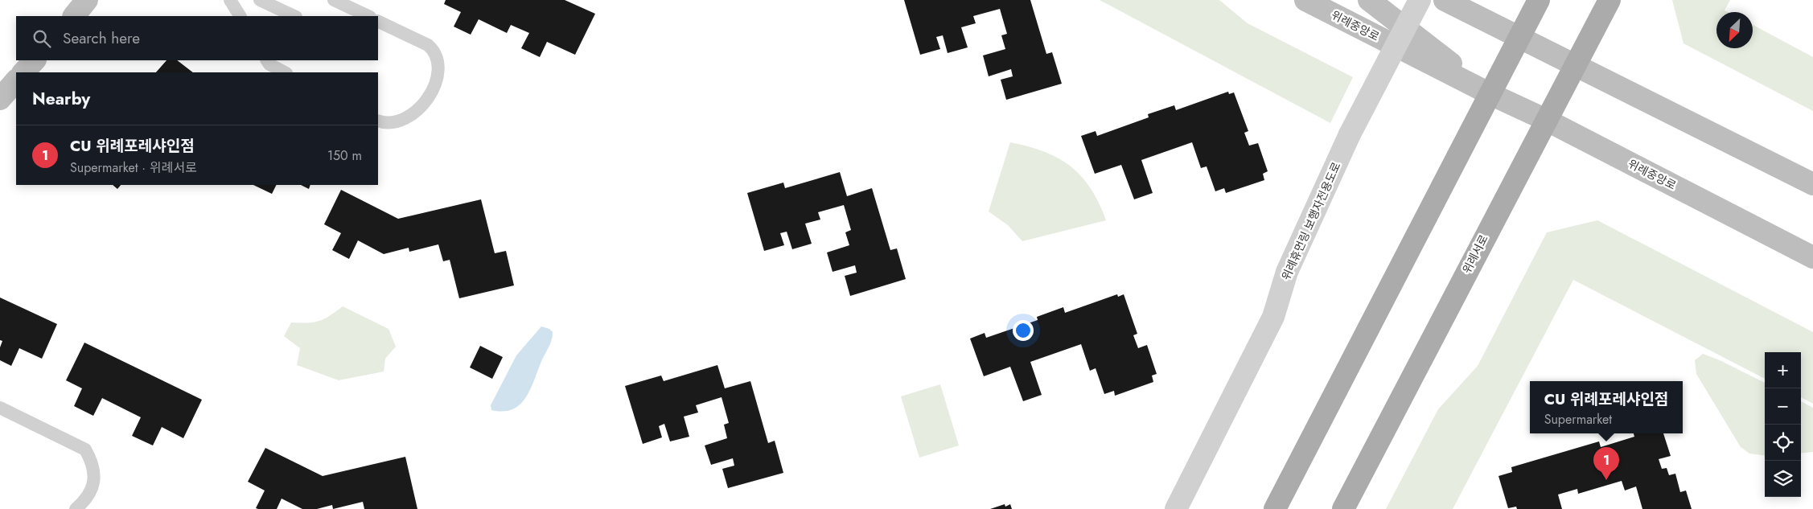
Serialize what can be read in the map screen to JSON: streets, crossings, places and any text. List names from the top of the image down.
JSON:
{
  "streets": {
    "main road": ["위례중앙로", "위례서로"],
    "street": ["위례휴먼링 보행자전용도로"]
  },
  "crossings": [
    ["위례중앙로", "위례서로"]
  ],
  "north": "bottom left",
  "page": {
    "search": "Search here",
    "heading": "Nearby",
    "list": [
      {
        "mark": "1",
        "name": "CU 위례포레샤인점",
        "note": "Supermarket · 위례서로",
        "value": "150 m"
      }
    ],
    "map_buttons": ["+", "−"],
    "popup": ["CU 위례포레샤인점", "Supermarket"],
    "pins": "1"
  }
}
